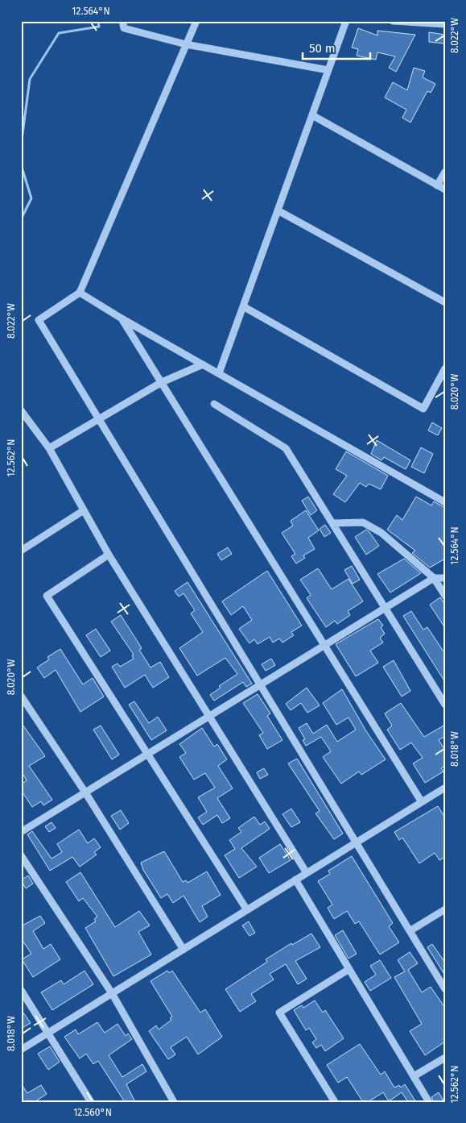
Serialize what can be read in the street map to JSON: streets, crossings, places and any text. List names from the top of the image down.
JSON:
{
  "scale_bar": "50 m",
  "coordinates": [
    "12.564°N",
    "8.022°W",
    "8.020°W",
    "12.562°N",
    "8.018°W",
    "12.560°N"
  ]
}
